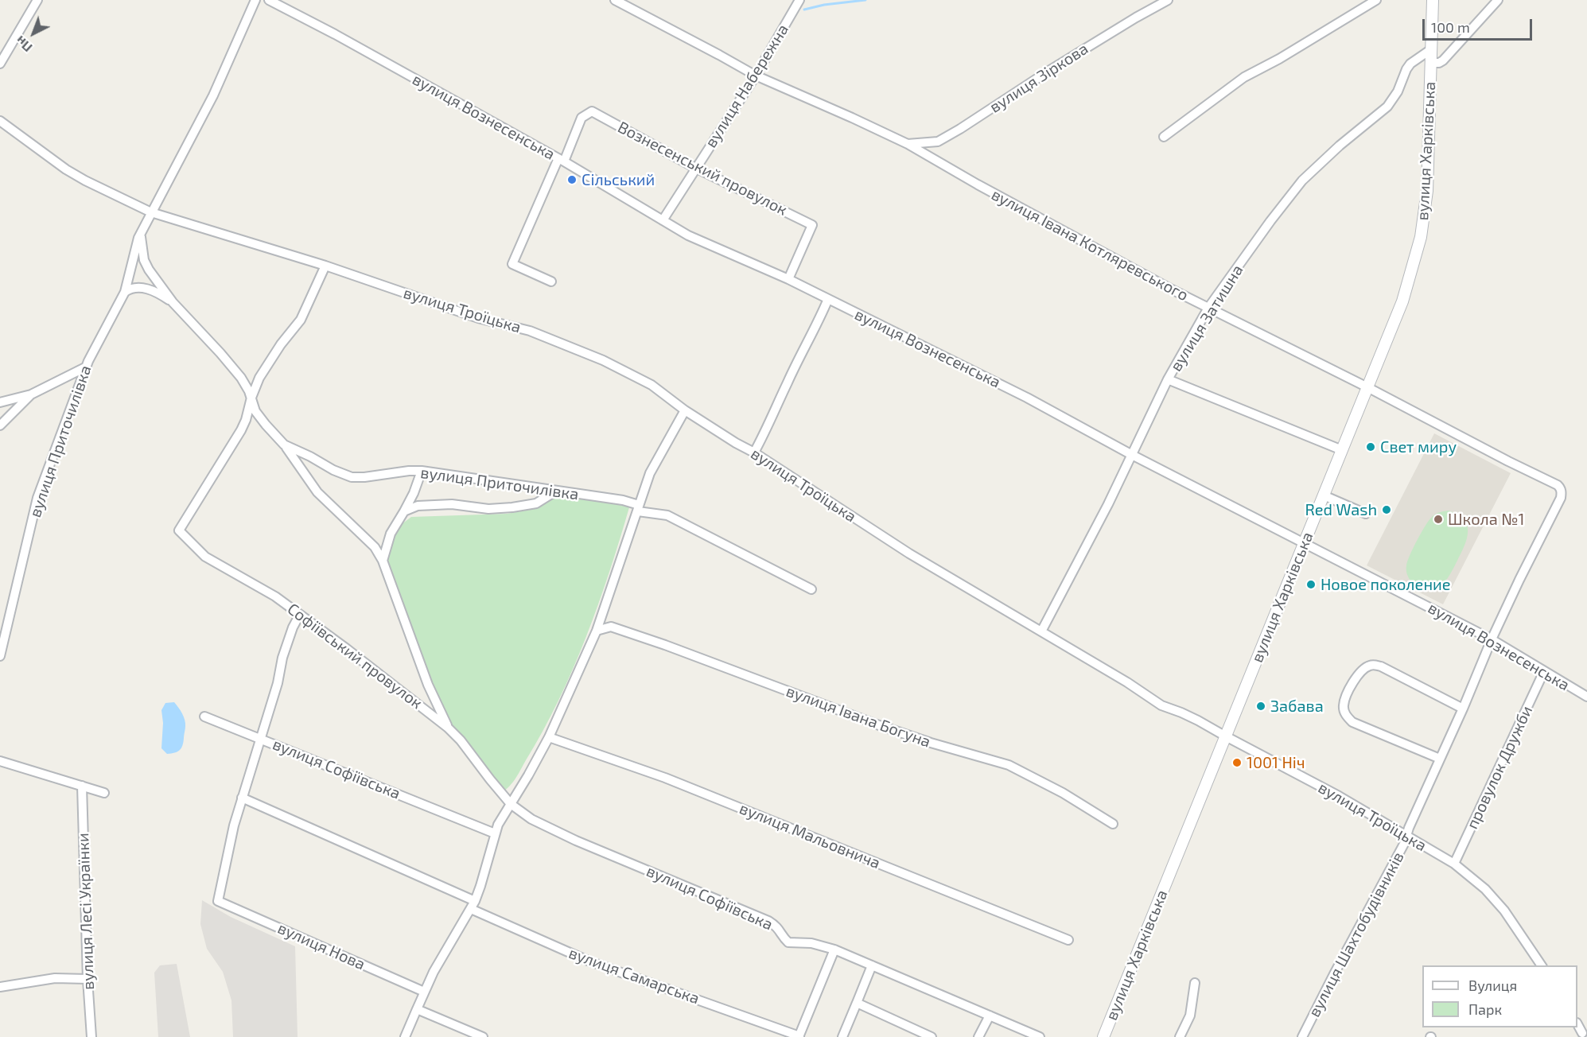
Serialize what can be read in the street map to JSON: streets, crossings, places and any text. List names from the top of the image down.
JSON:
{
  "streets": {
    "street": [
      "вулиця Зіркова",
      "вулиця Набережна",
      "вулиця Вознесенська",
      "вулиця Харківська",
      "Вознесенський провулок",
      "вулиця Івана Котляревського",
      "вулиця Троїцька",
      "вулиця Затишна",
      "вулиця Приточилівка",
      "Софіївський провулок",
      "вулиця Івана Богуна",
      "провулок Дружби",
      "вулиця Софіївська",
      "вулиця Мальовнича",
      "вулиця Лесі Українки",
      "вулиця Шахтобудівників",
      "вулиця Нова",
      "вулиця Самарська"
    ]
  },
  "crossings": [
    ["вулиця Зіркова", "вулиця Івана Котляревського"],
    ["вулиця Набережна", "вулиця Вознесенська"],
    ["вулиця Набережна", "Вознесенський провулок"],
    ["вулиця Набережна", "вулиця Івана Котляревського"],
    ["вулиця Вознесенська", "вулиця Харківська"],
    ["вулиця Вознесенська", "Вознесенський провулок"],
    ["вулиця Вознесенська", "вулиця Затишна"],
    ["вулиця Вознесенська", "провулок Дружби"],
    ["вулиця Вознесенська", "вулиця Шахтобудівників"],
    ["вулиця Харківська", "вулиця Івана Котляревського"],
    ["вулиця Харківська", "вулиця Троїцька"],
    ["вулиця Харківська", "вулиця Затишна"],
    ["вулиця Івана Котляревського", "вулиця Затишна"],
    ["вулиця Івана Котляревського", "вулиця Шахтобудівників"],
    ["вулиця Троїцька", "вулиця Затишна"],
    ["вулиця Троїцька", "вулиця Приточилівка"],
    ["вулиця Троїцька", "провулок Дружби"],
    ["вулиця Троїцька", "вулиця Шахтобудівників"],
    ["вулиця Приточилівка", "Софіївський провулок"],
    ["Софіївський провулок", "вулиця Софіївська"],
    ["вулиця Нова", "вулиця Самарська"]
  ],
  "places": [
    "Сільський",
    "Свет миру",
    "Red Wash",
    "Школа №1",
    "Новое поколение",
    "Забава",
    "1001 Ніч"
  ],
  "legend": ["Вулиця", "Парк"],
  "scale_bar": "100 m",
  "north": "bottom left"
}
